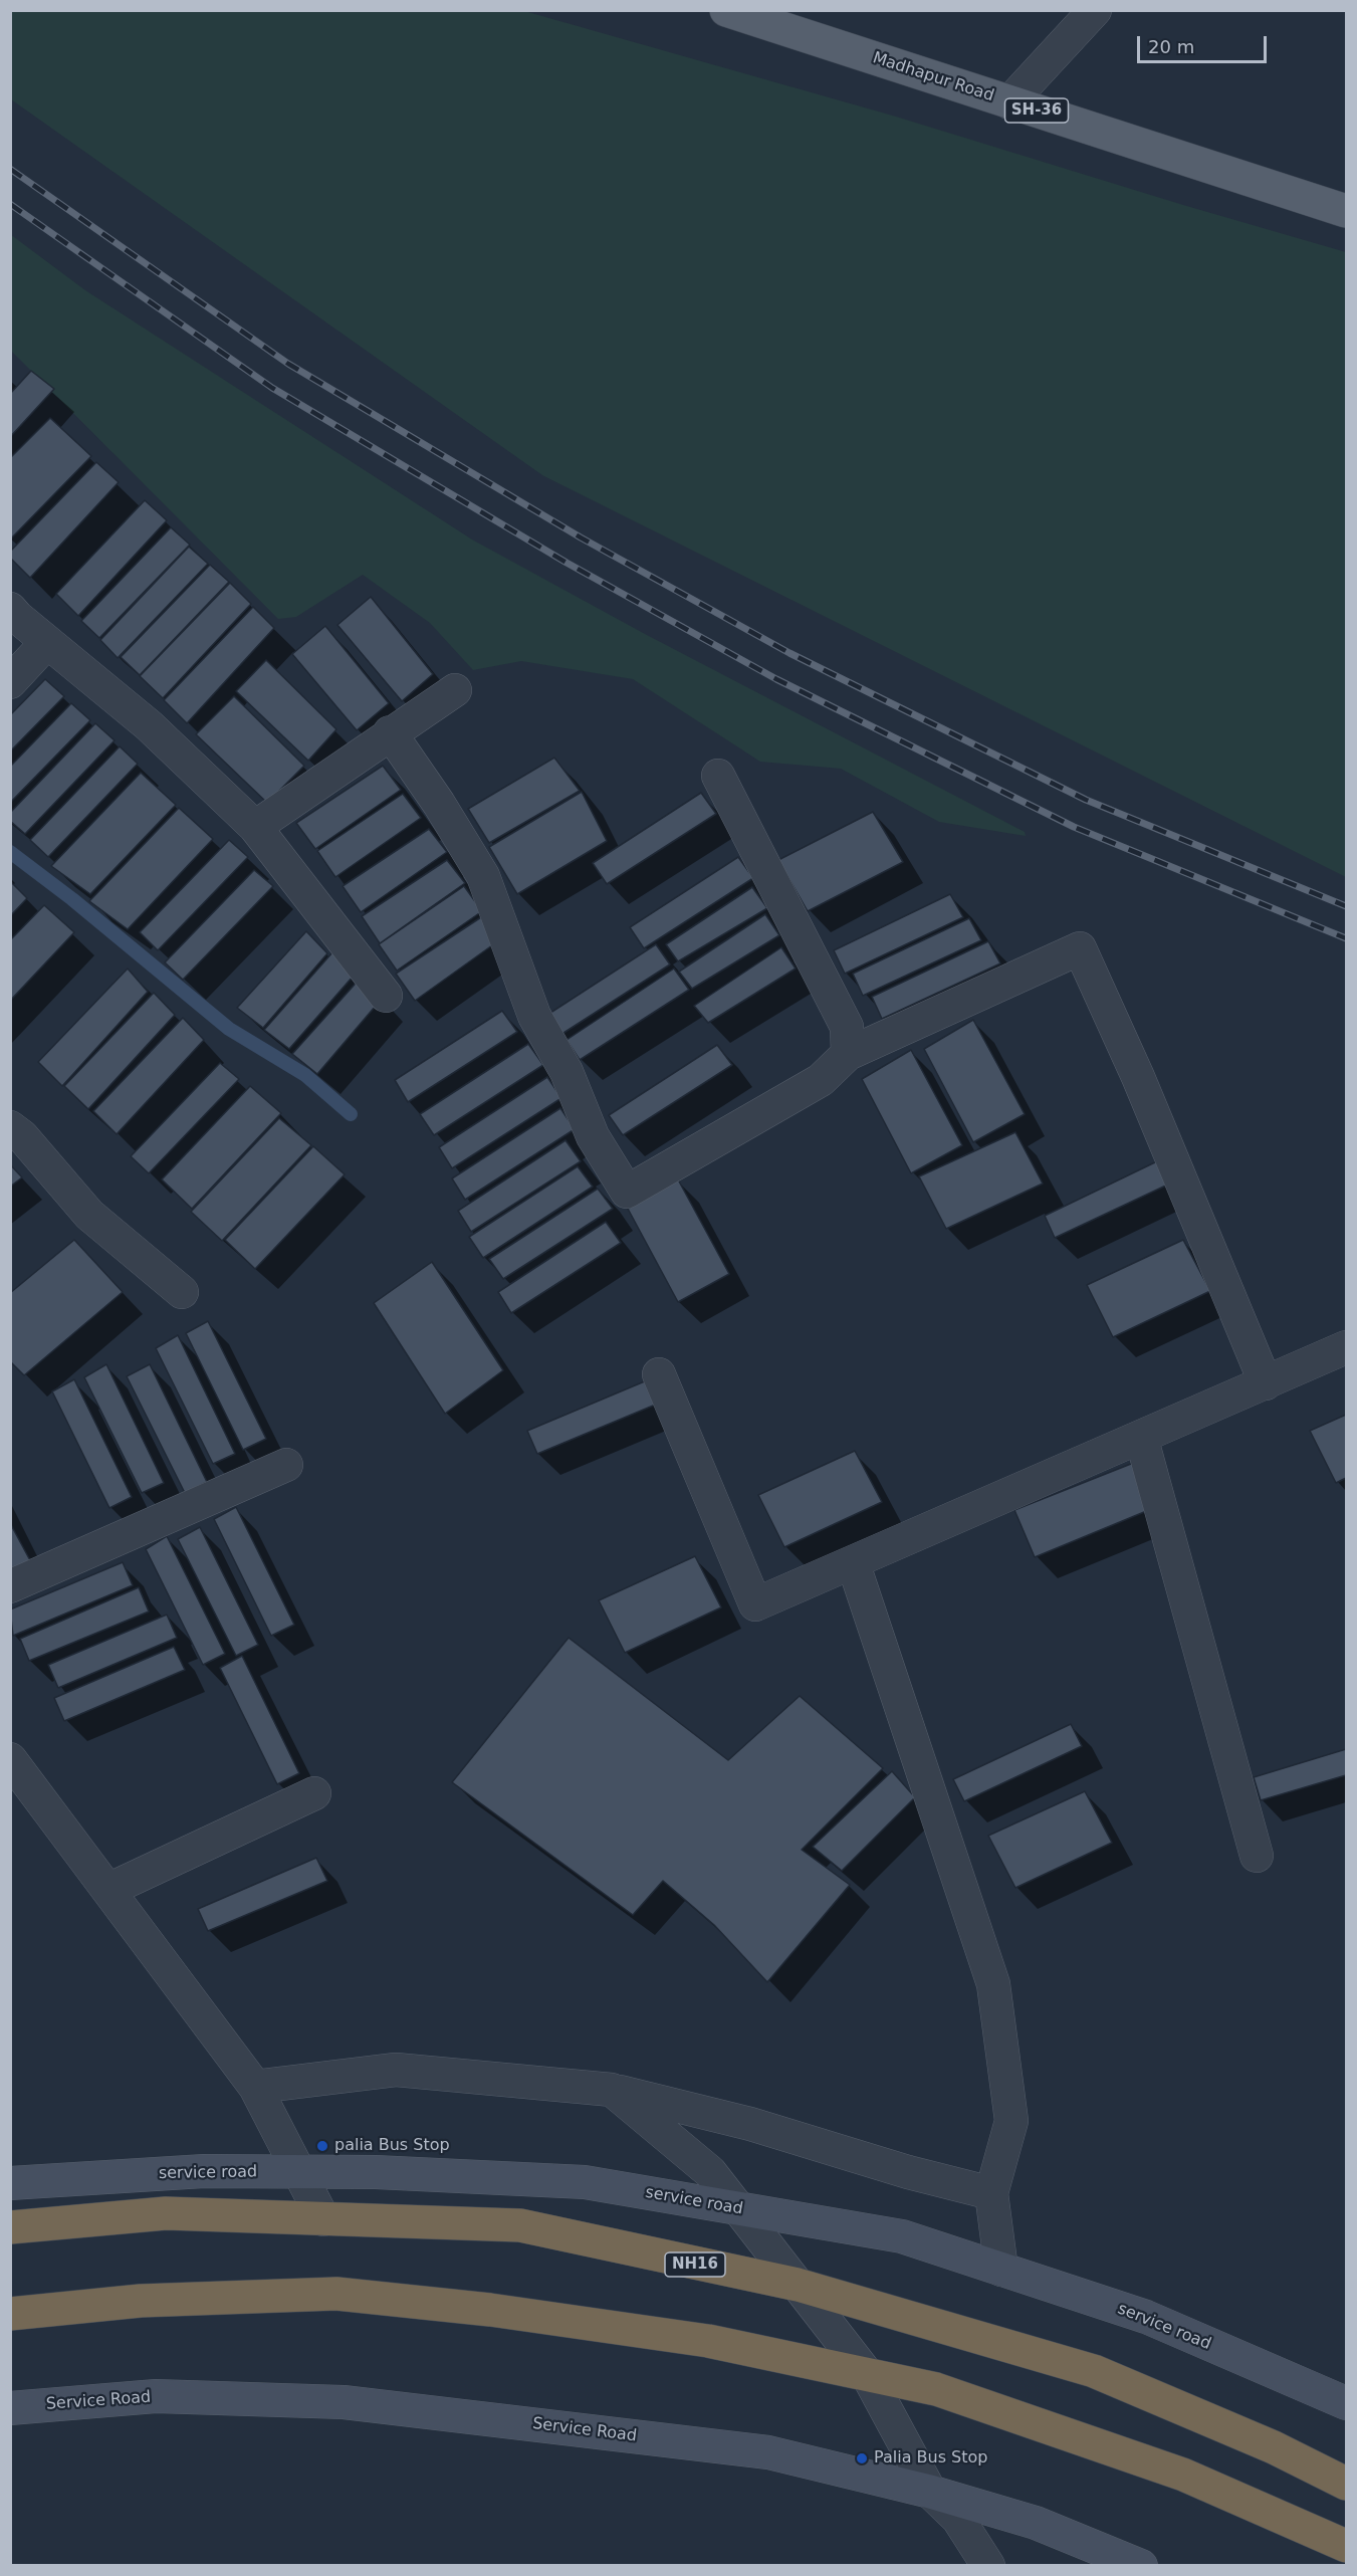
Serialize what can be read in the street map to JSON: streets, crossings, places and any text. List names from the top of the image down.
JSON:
{
  "streets": {
    "highway": ["NH16"],
    "main road": ["Madhapur Road", "SH-36"],
    "street": ["service road", "Service Road"]
  },
  "places": ["palia Bus Stop", "Palia Bus Stop"],
  "scale_bar": "20 m"
}
